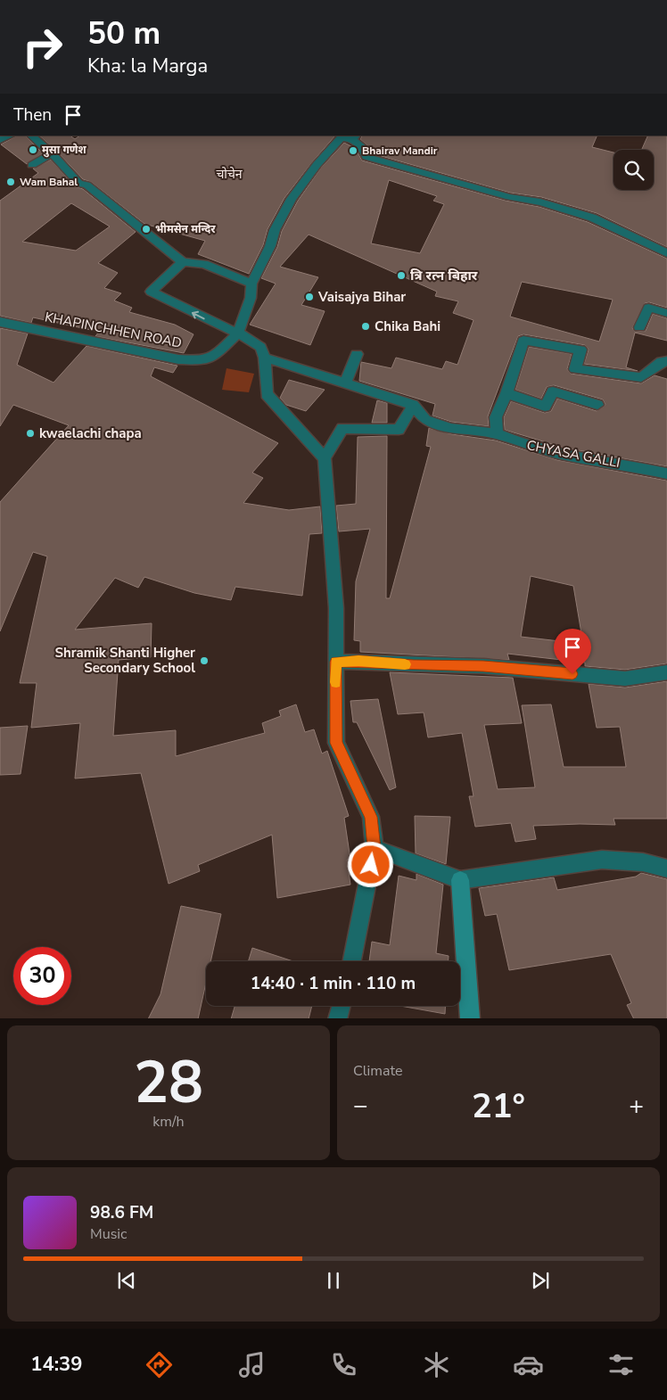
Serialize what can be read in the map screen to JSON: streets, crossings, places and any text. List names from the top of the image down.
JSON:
{
  "streets": {
    "street": ["KHAPINCHHEN ROAD", "CHYASA GALLI"]
  },
  "districts": ["चोचेन"],
  "places": [
    "मुसा गणेश",
    "Bhairav Mandir",
    "Wam Bahal",
    "भीमसेन मन्दिर",
    "त्रि रत्न बिहार",
    "Vaisajya Bihar",
    "Chika Bahi",
    "kwaelachi chapa",
    "Shramik Shanti Higher Secondary School"
  ],
  "page": {
    "turn": ["50 m", "Kha: la Marga"],
    "then": "Then",
    "limit": "30",
    "trip": "14:40 · 1 min · 110 m",
    "tile": [
      ["28", "km/h"],
      "Climate"
    ],
    "heat": ["−", "21°", "+"],
    "song": ["98.6 FM", "Music"],
    "tabs": "14:39"
  }
}
